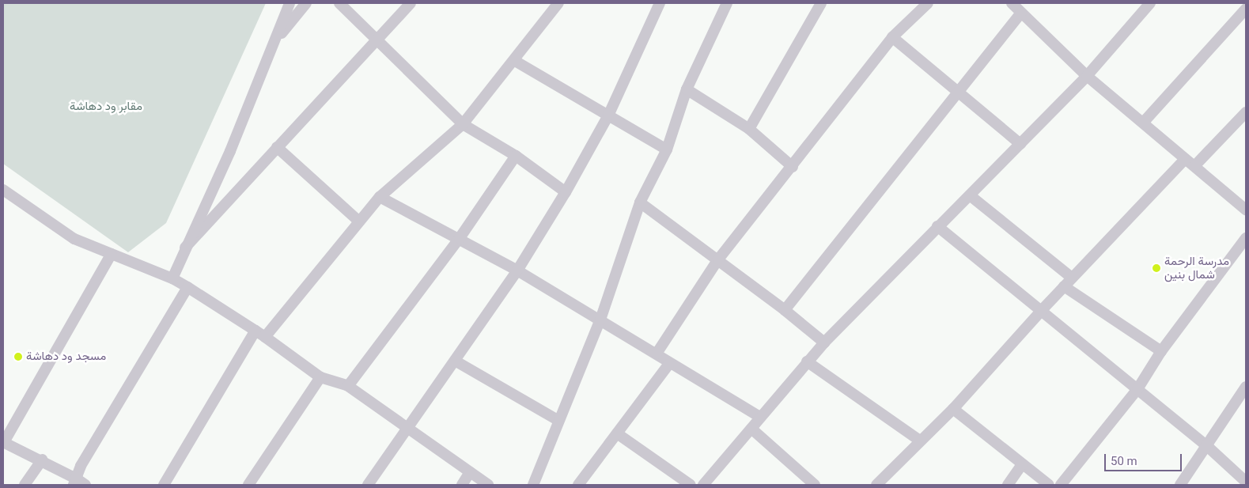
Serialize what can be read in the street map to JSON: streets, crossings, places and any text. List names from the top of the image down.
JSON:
{
  "parks": ["مقابر ود دهاشة"],
  "places": ["مدرسة الرحمة شمال بنين", "مسجد ود دهاشة"],
  "scale_bar": "50 m"
}
